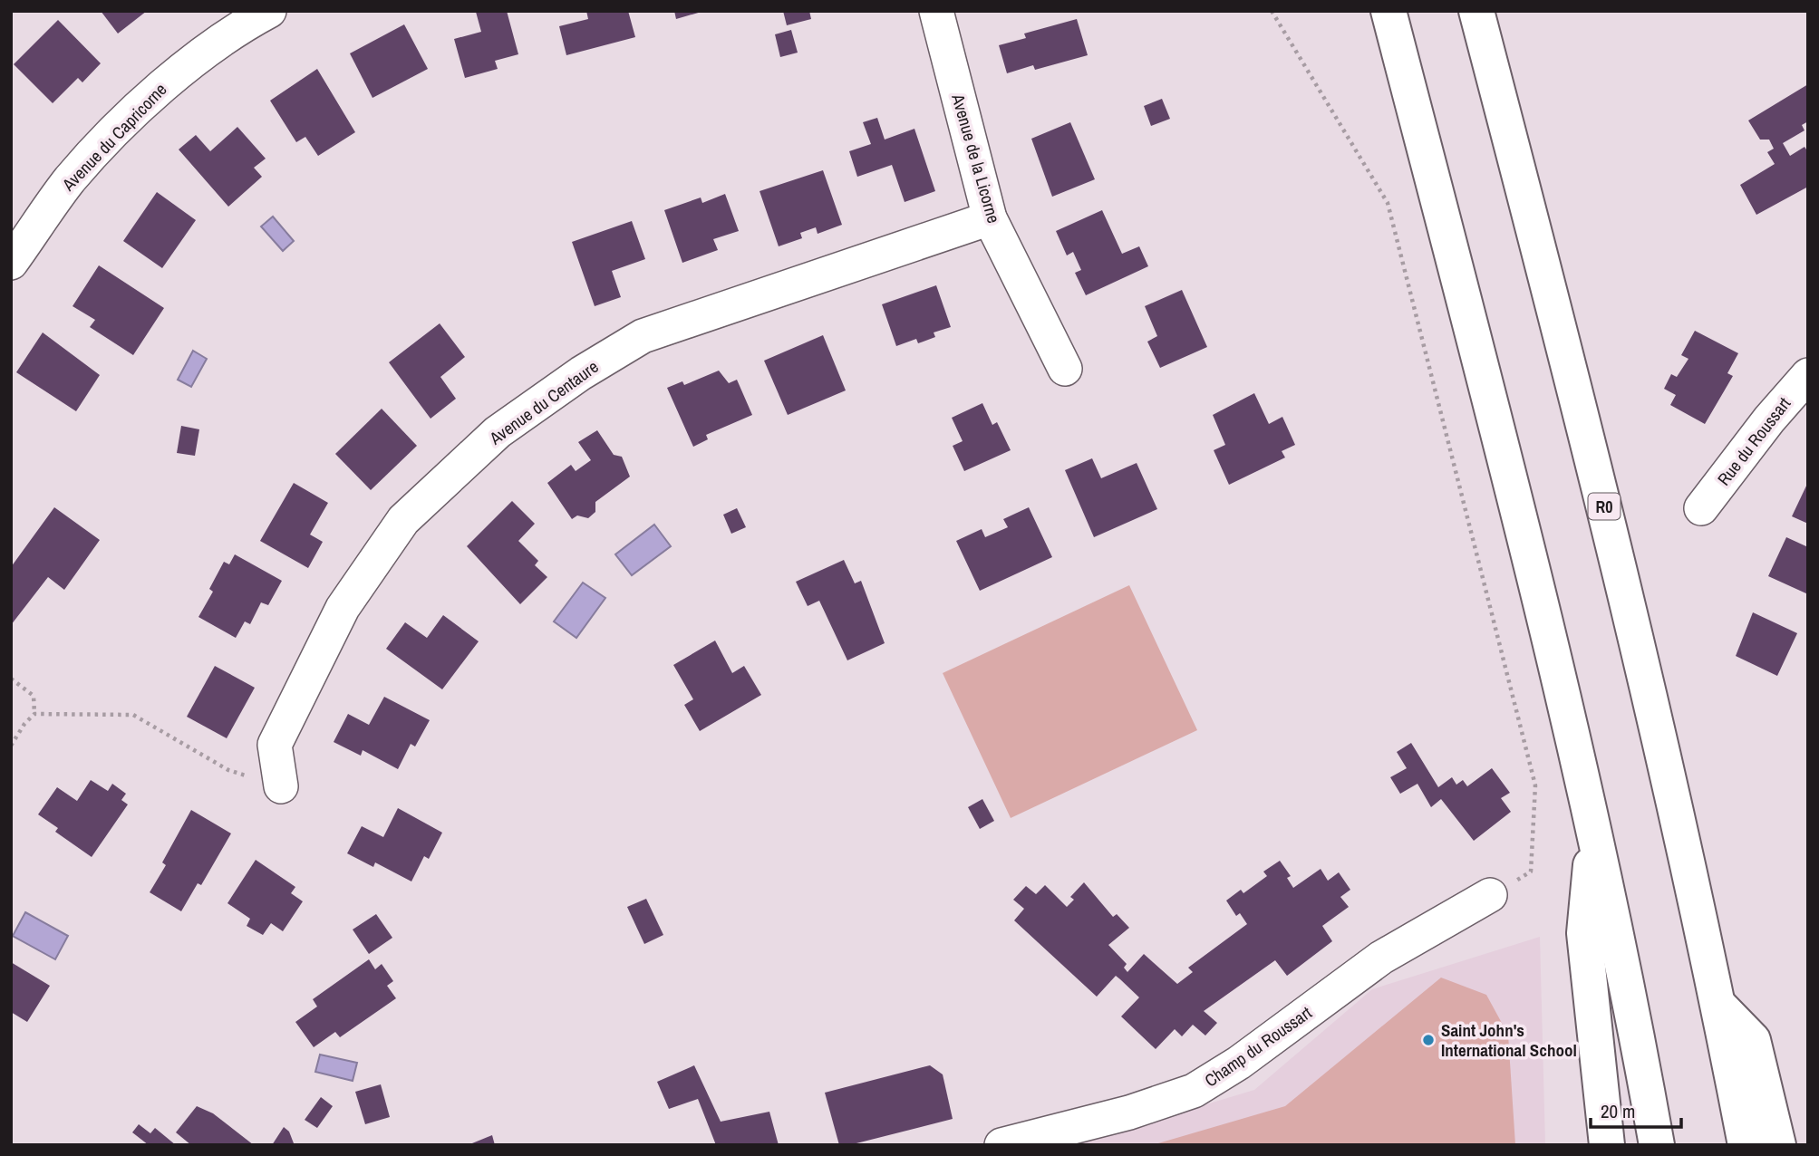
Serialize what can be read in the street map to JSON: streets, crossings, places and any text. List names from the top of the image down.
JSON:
{
  "streets": {
    "highway": ["R0"],
    "street": [
      "Avenue du Capricorne",
      "Avenue de la Licorne",
      "Avenue du Centaure",
      "Rue du Roussart",
      "Champ du Roussart"
    ]
  },
  "crossings": [
    ["Avenue de la Licorne", "Avenue du Centaure"]
  ],
  "places": ["Saint John's International School"],
  "scale_bar": "20 m"
}
